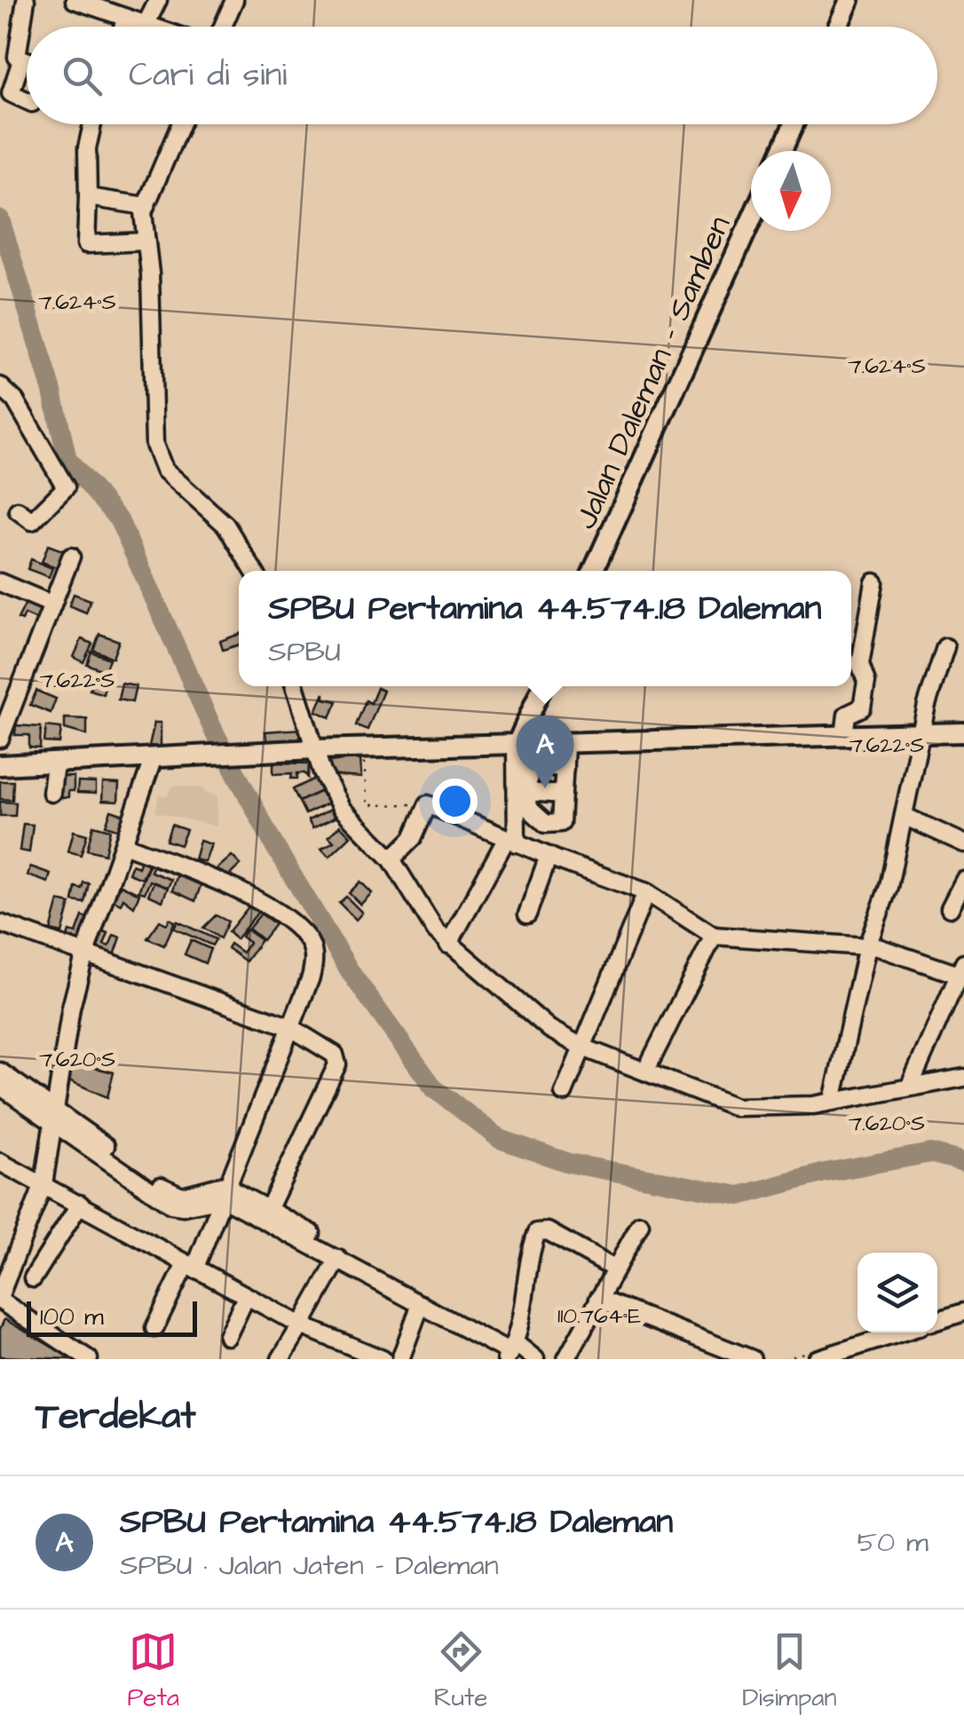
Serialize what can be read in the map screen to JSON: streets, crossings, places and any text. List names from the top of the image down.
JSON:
{
  "streets": {
    "main road": ["Jalan Daleman - Samben"]
  },
  "scale_bar": "100 m",
  "north": "bottom",
  "page": {
    "search": "Cari di sini",
    "popup": ["SPBU Pertamina 44.574.18 Daleman", "SPBU"],
    "pins": "A",
    "scale": "100 m",
    "heading": "Terdekat",
    "list": [
      {
        "mark": "A",
        "name": "SPBU Pertamina 44.574.18 Daleman",
        "note": "SPBU · Jalan Jaten - Daleman",
        "value": "50 m"
      }
    ],
    "nav": ["Peta", "Rute", "Disimpan"]
  },
  "coordinates": [
    "7.624°S",
    "7.622°S",
    "7.620°S",
    "110.764°E"
  ]
}
